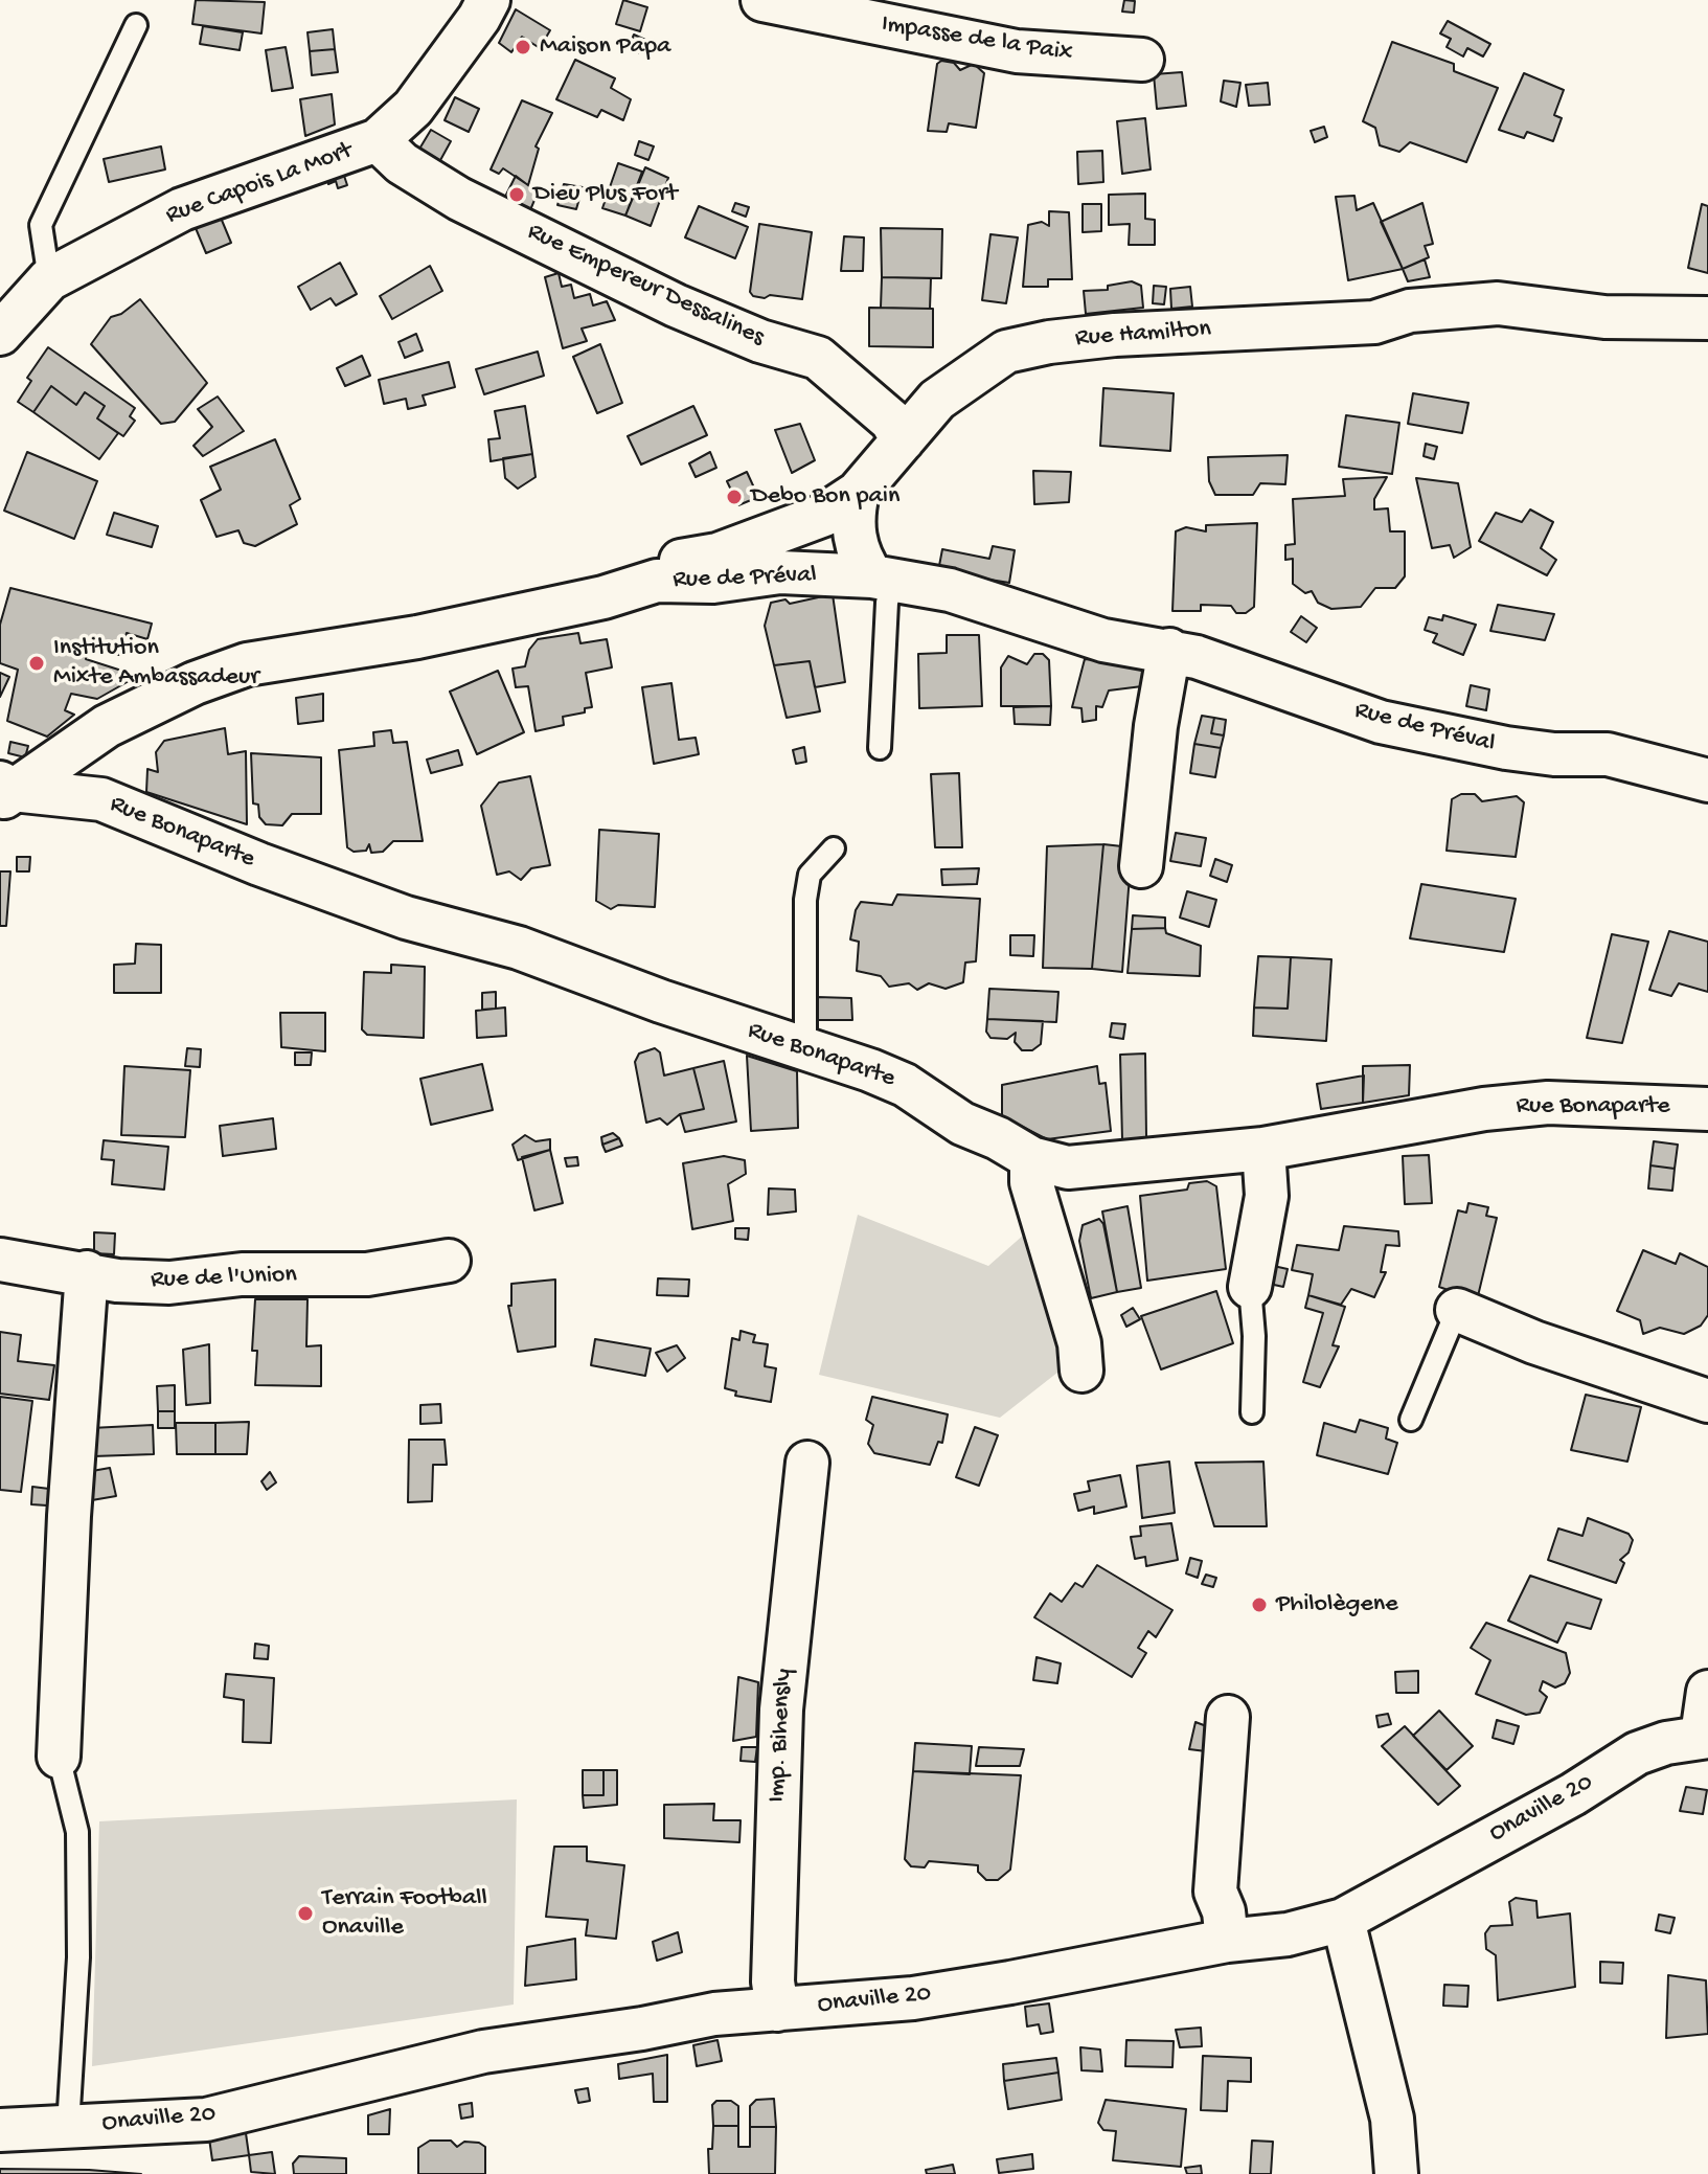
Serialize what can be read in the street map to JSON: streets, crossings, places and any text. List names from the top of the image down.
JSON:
{
  "streets": {
    "street": [
      "Impasse de la Paix",
      "Rue Capois La Mort",
      "Rue Empereur Dessalines",
      "Rue Hamilton",
      "Rue de Préval",
      "Rue Bonaparte",
      "Rue de l'Union",
      "Imp. Bihensly",
      "Onaville 20"
    ]
  },
  "crossings": [
    ["Rue Capois La Mort", "Rue Empereur Dessalines"],
    ["Rue Empereur Dessalines", "Rue Hamilton"],
    ["Rue Hamilton", "Rue de Préval"],
    ["Rue de Préval", "Rue Bonaparte"],
    ["Imp. Bihensly", "Onaville 20"]
  ],
  "places": [
    "Maison Papa",
    "Dieu Plus Fort",
    "Debo Bon pain",
    "Institution Mixte Ambassadeur",
    "Philolègene",
    "Terrain Football Onaville"
  ]
}
